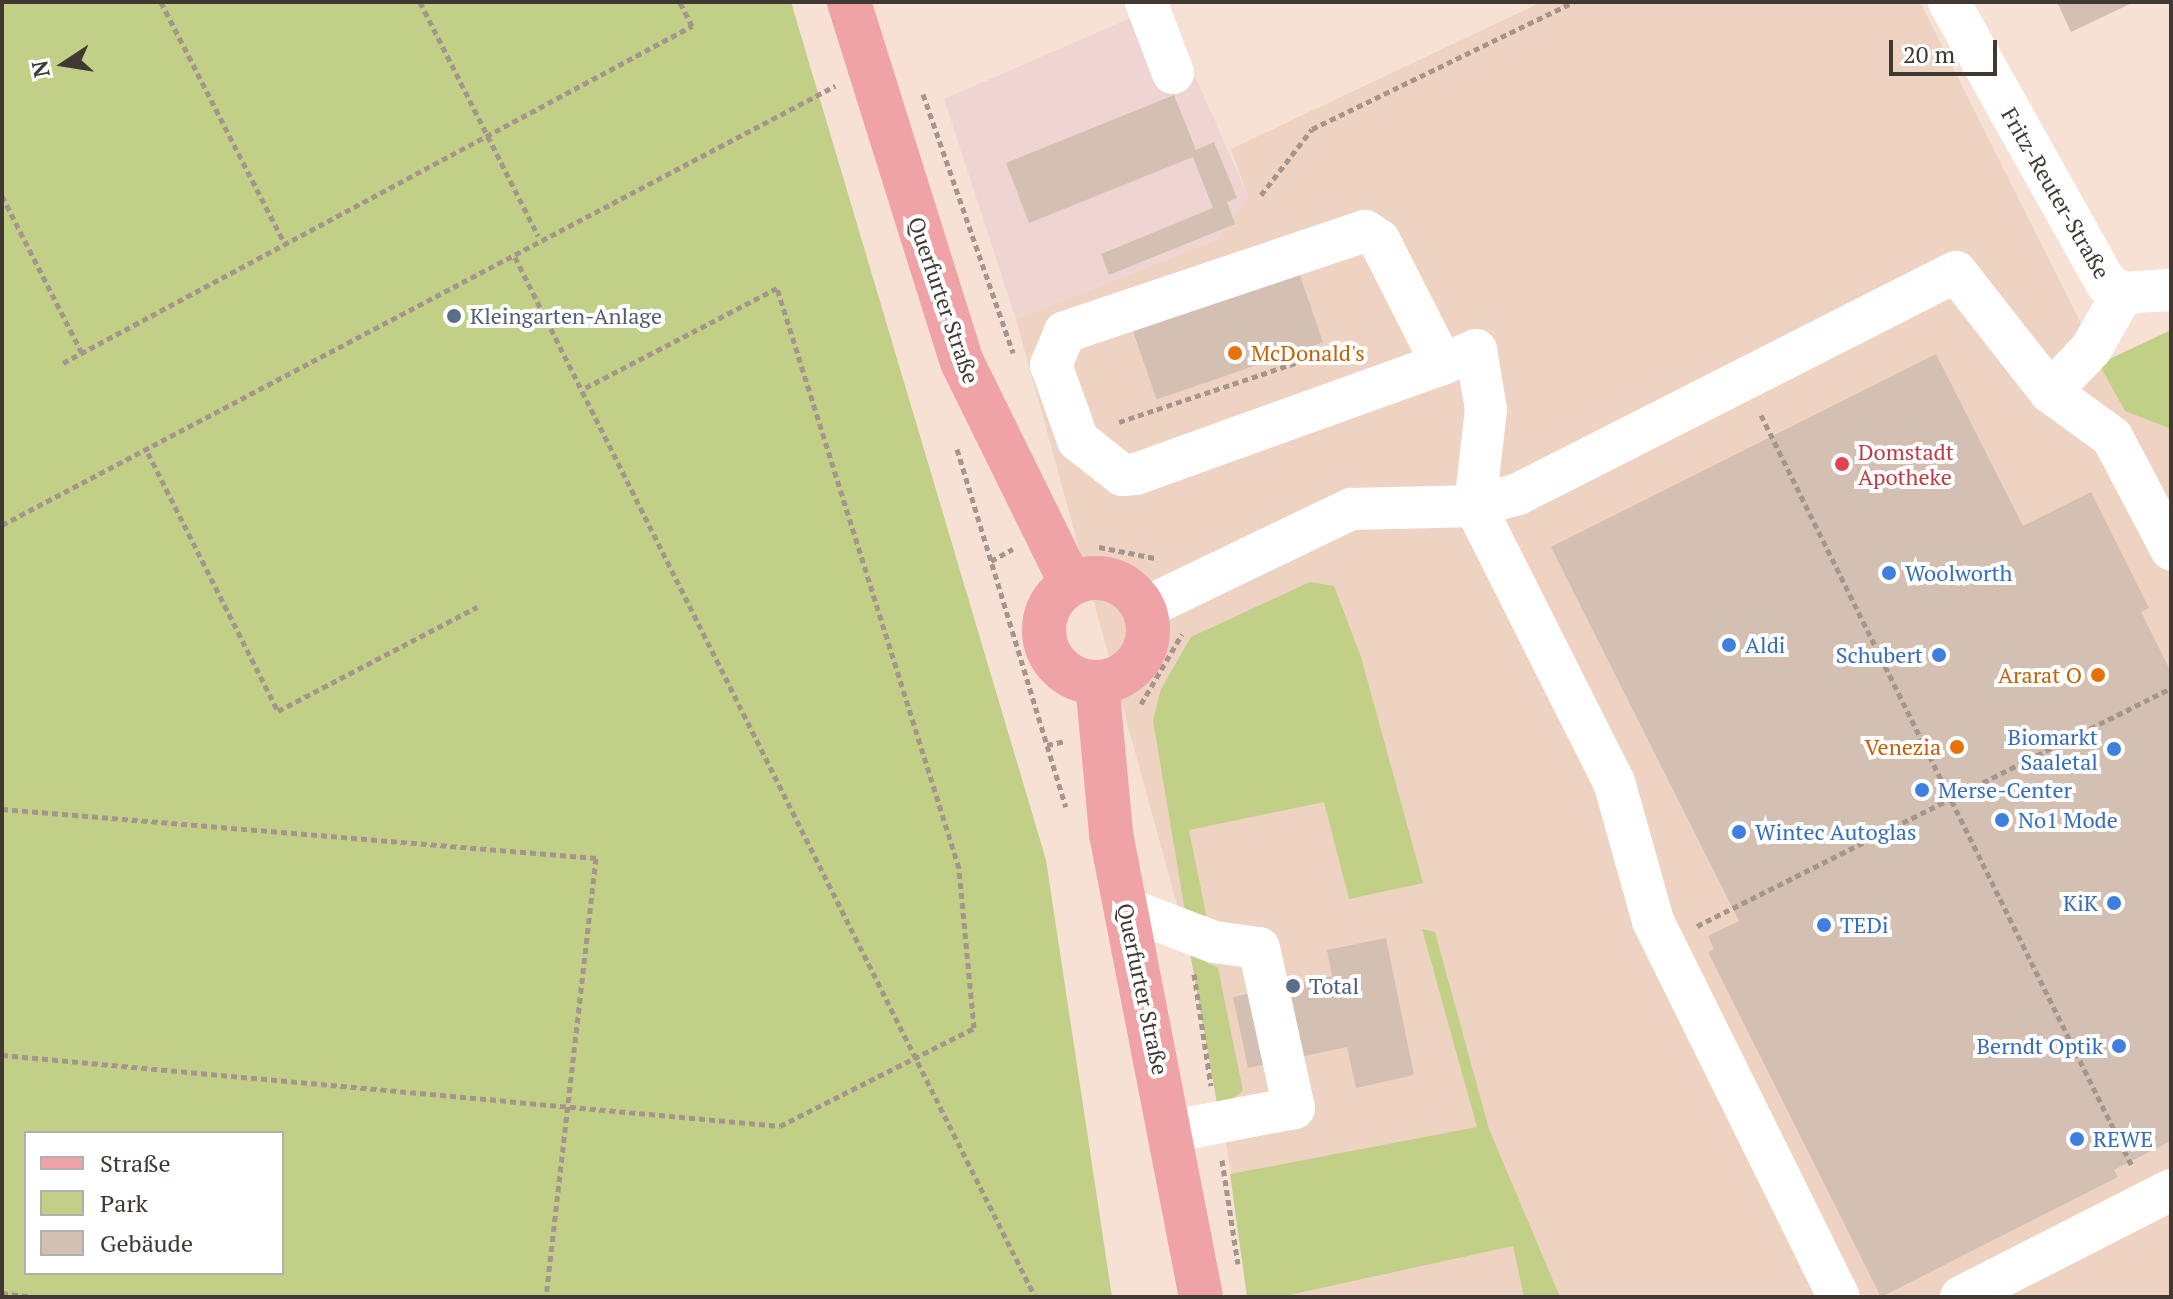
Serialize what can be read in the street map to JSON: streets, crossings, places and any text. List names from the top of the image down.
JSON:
{
  "streets": {
    "main road": ["Querfurter Straße"],
    "street": ["Fritz-Reuter-Straße"]
  },
  "places": [
    "Kleingarten-Anlage",
    "McDonald's",
    "Domstadt Apotheke",
    "Woolworth",
    "Aldi",
    "Schubert",
    "Ararat O",
    "Venezia",
    "Biomarkt Saaletal",
    "Merse-Center",
    "No1 Mode",
    "Wintec Autoglas",
    "KiK",
    "TEDi",
    "Total",
    "Berndt Optik",
    "REWE"
  ],
  "legend": ["Straße", "Park", "Gebäude"],
  "scale_bar": "20 m",
  "north": "left"
}
